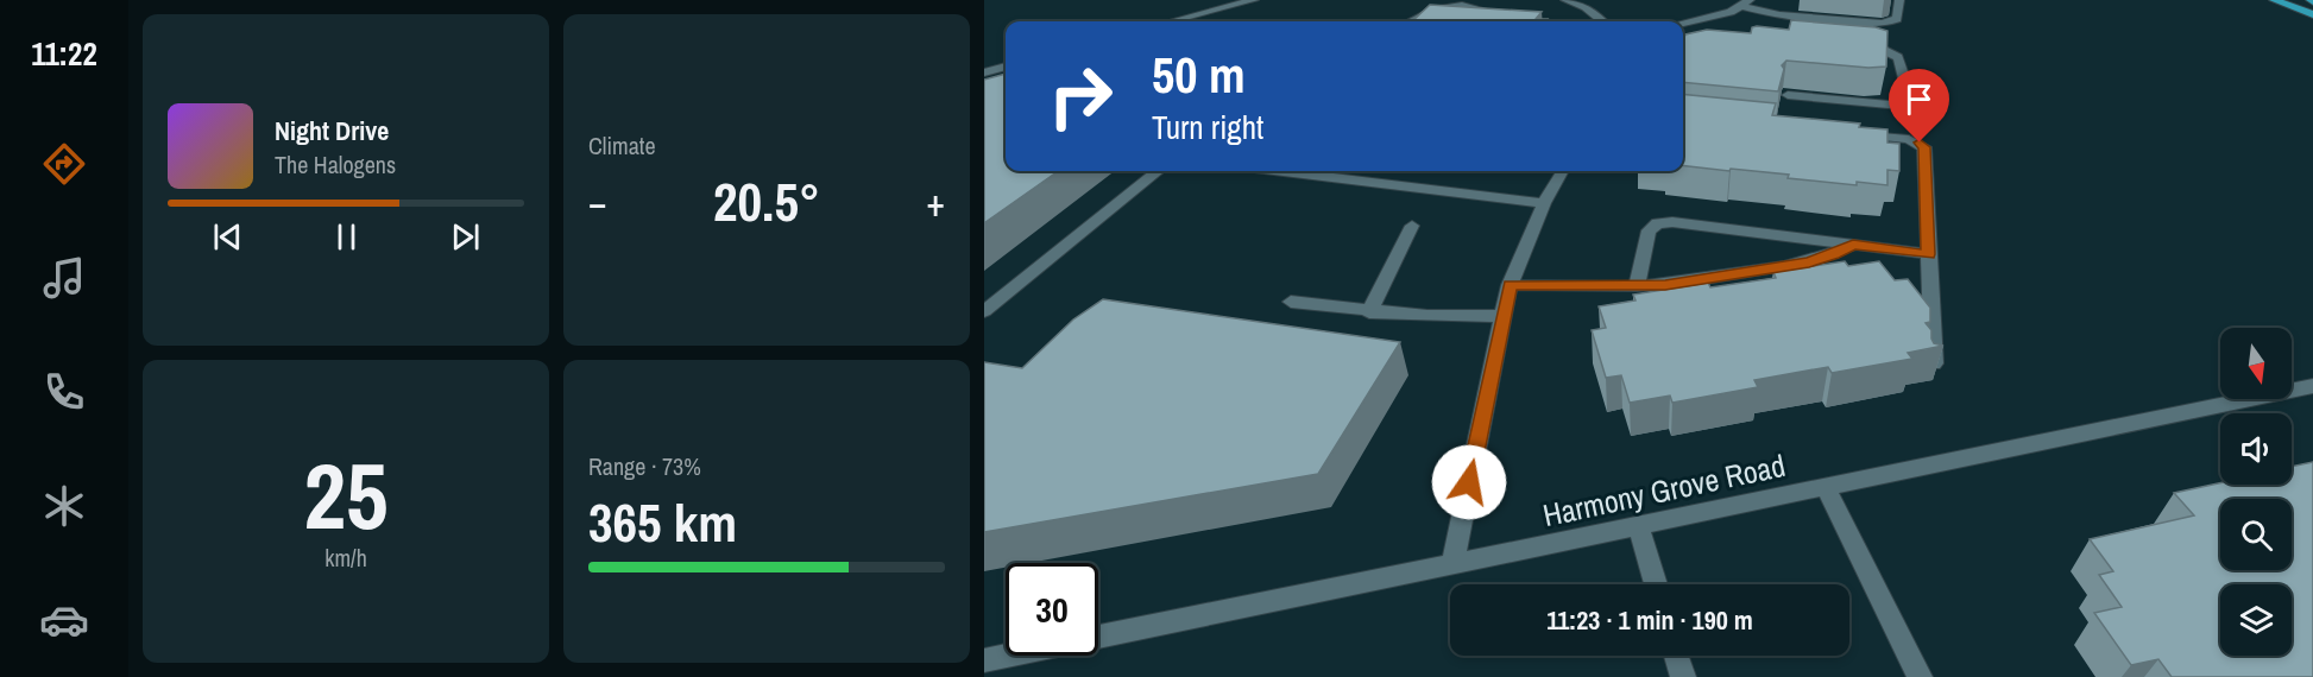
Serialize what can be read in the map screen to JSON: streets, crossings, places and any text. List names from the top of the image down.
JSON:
{
  "streets": {
    "street": ["Harmony Grove Road"]
  },
  "north": "bottom",
  "page": {
    "tabs": "11:22",
    "tile": [
      "Climate",
      ["25", "km/h"],
      ["Range · 73%", "365 km"]
    ],
    "turn": ["50 m", "Turn right"],
    "song": ["Night Drive", "The Halogens"],
    "heat": ["−", "20.5°", "+"],
    "limit": "30",
    "trip": "11:23 · 1 min · 190 m"
  }
}
